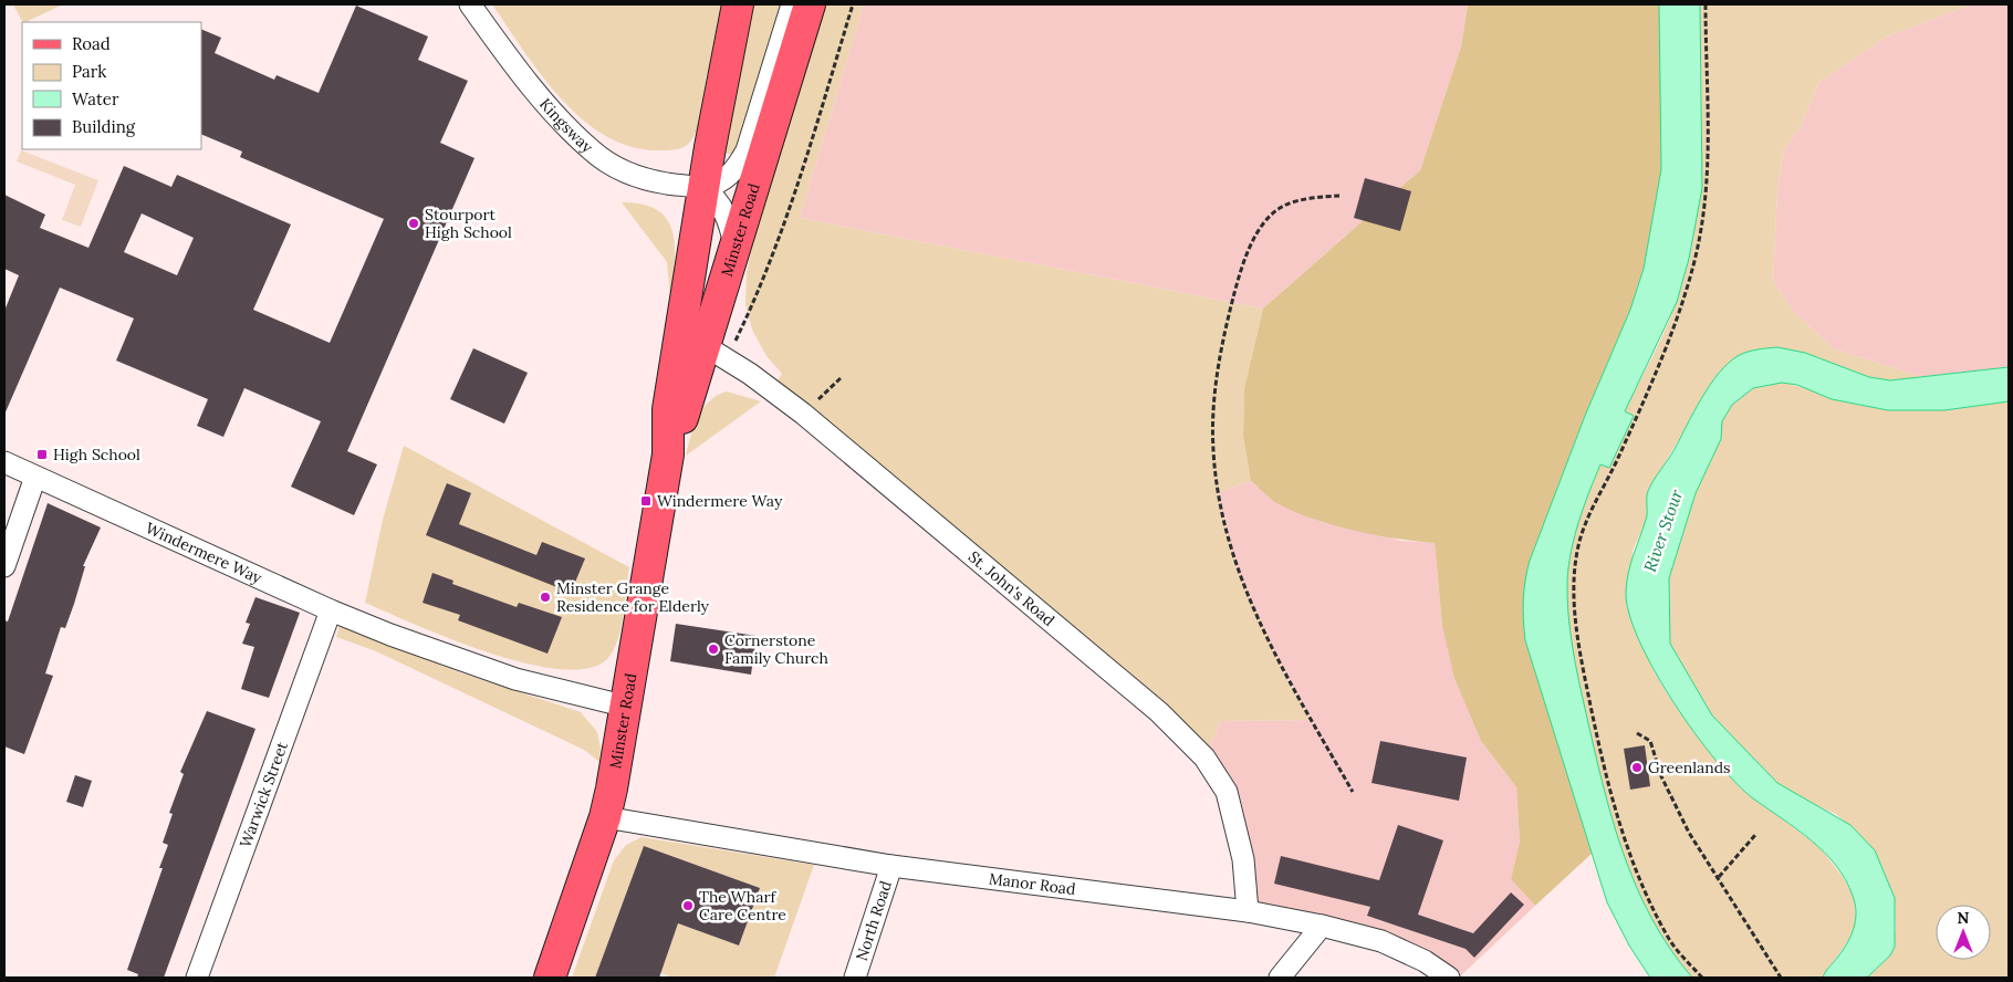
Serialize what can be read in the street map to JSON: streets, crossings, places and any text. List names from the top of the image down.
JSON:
{
  "streets": {
    "main road": ["Minster Road"],
    "street": [
      "Kingsway",
      "Windermere Way",
      "St. John's Road",
      "Warwick Street",
      "Manor Road",
      "North Road"
    ]
  },
  "crossings": [
    ["Kingsway", "Minster Road"],
    ["Minster Road", "Windermere Way"],
    ["Minster Road", "St. John's Road"],
    ["Minster Road", "Manor Road"],
    ["Windermere Way", "Warwick Street"],
    ["St. John's Road", "Manor Road"],
    ["Manor Road", "North Road"]
  ],
  "water": ["River Stour"],
  "places": {
    "other": [
      "Stourport High School",
      "Minster Grange Residence for Elderly",
      "Cornerstone Family Church",
      "Greenlands",
      "The Wharf Care Centre"
    ],
    "transit": ["High School", "Windermere Way"]
  },
  "legend": [
    "Road",
    "Park",
    "Water",
    "Building"
  ],
  "north": "top"
}
